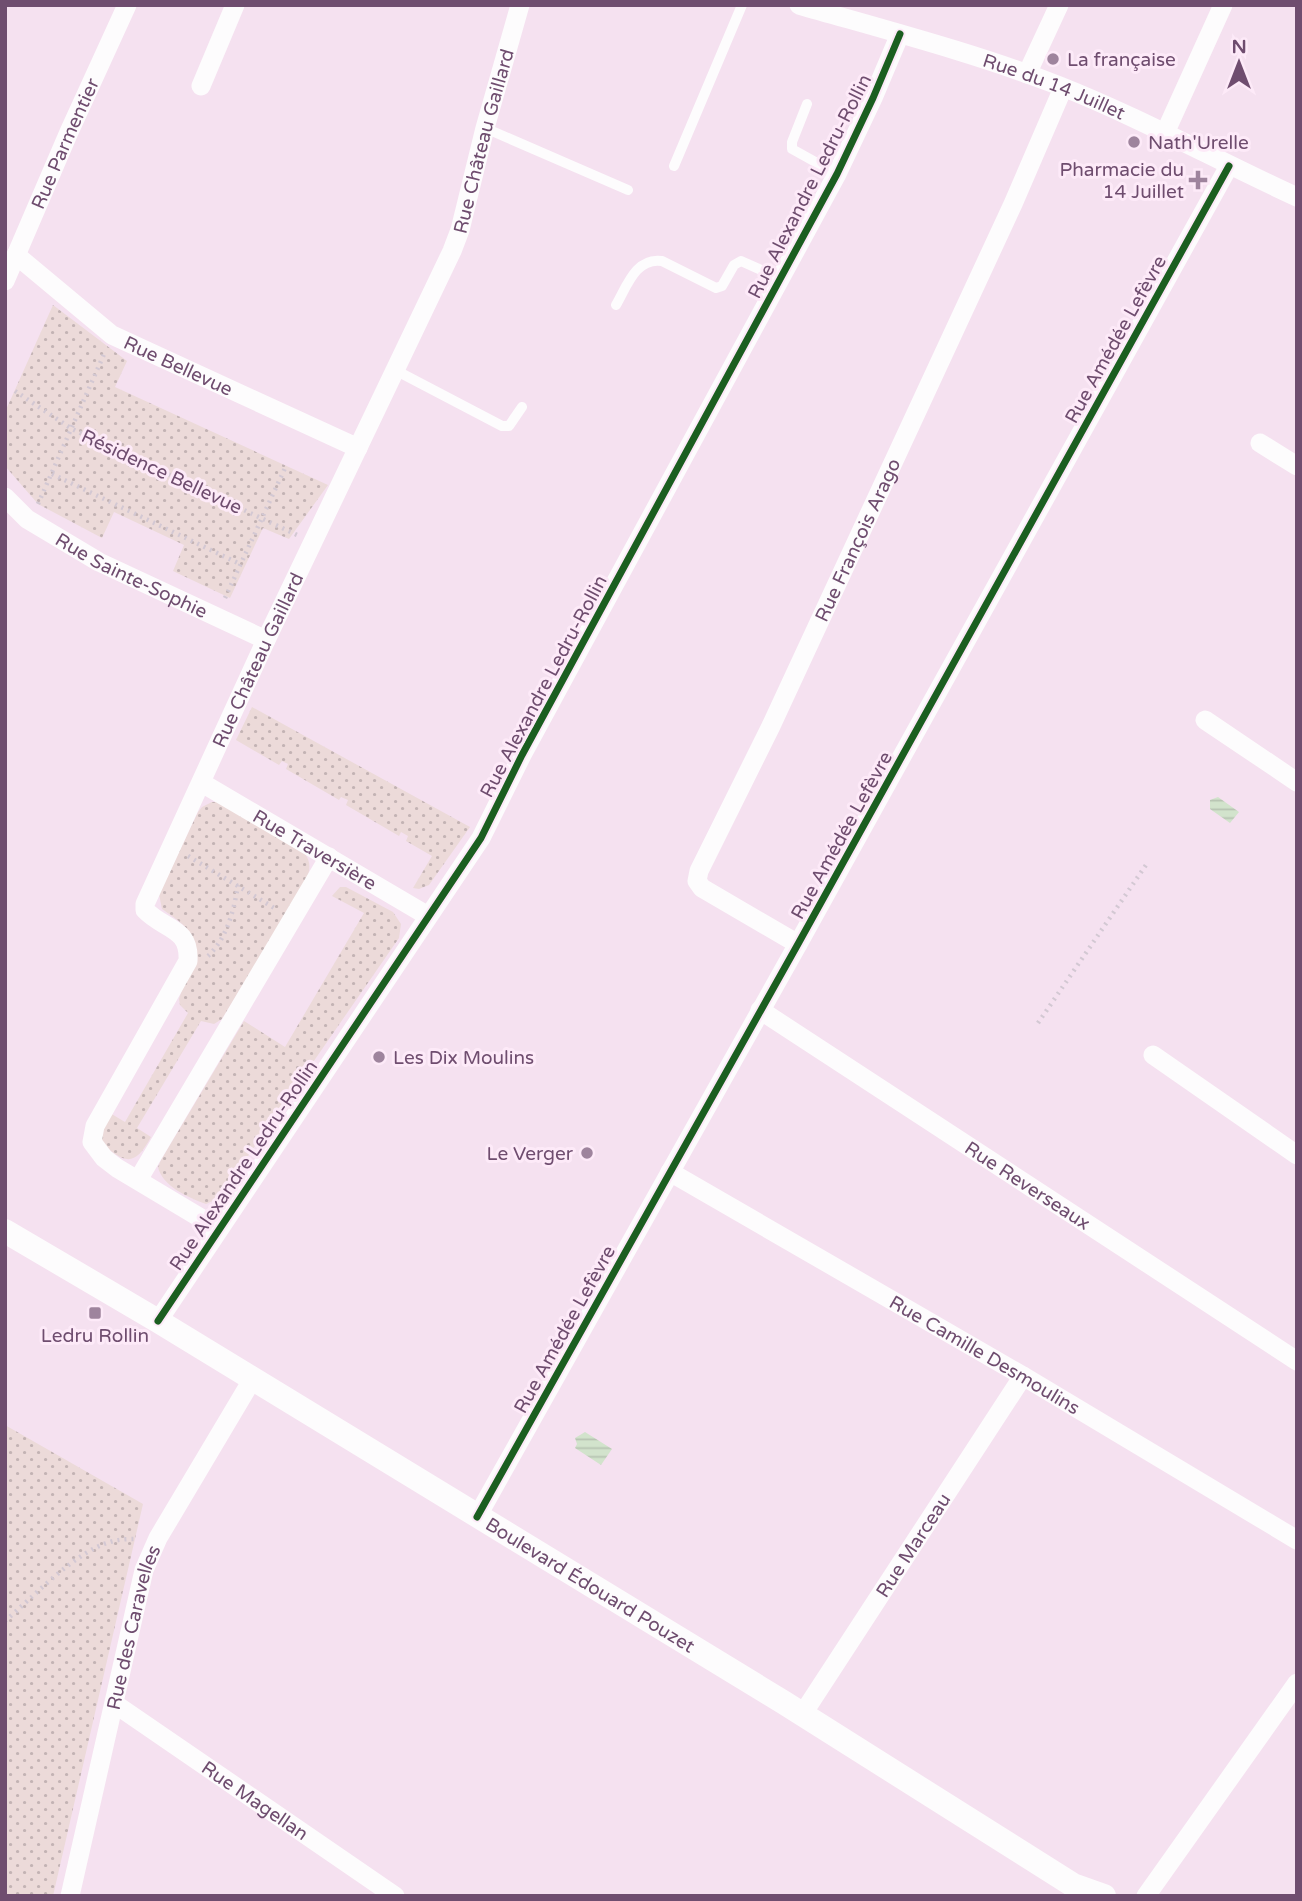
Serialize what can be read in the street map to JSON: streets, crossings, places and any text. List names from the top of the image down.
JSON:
{
  "streets": {
    "street": [
      "Rue du 14 Juillet",
      "Rue Château Gaillard",
      "Rue Parmentier",
      "Rue Alexandre Ledru-Rollin",
      "Rue Amédée Lefèvre",
      "Rue Bellevue",
      "Rue François Arago",
      "Rue Sainte-Sophie",
      "Rue Traversière",
      "Rue Reverseaux",
      "Rue Camille Desmoulins",
      "Rue Marceau",
      "Boulevard Édouard Pouzet",
      "Rue des Caravelles",
      "Rue Magellan"
    ],
    "path": ["Résidence Bellevue"]
  },
  "crossings": [
    ["Rue du 14 Juillet", "Rue Alexandre Ledru-Rollin"],
    ["Rue du 14 Juillet", "Rue Amédée Lefèvre"],
    ["Rue du 14 Juillet", "Rue François Arago"],
    ["Rue Château Gaillard", "Rue Alexandre Ledru-Rollin"],
    ["Rue Château Gaillard", "Rue Bellevue"],
    ["Rue Château Gaillard", "Résidence Bellevue"],
    ["Rue Château Gaillard", "Rue Sainte-Sophie"],
    ["Rue Château Gaillard", "Rue Traversière"],
    ["Rue Parmentier", "Rue Bellevue"],
    ["Rue Alexandre Ledru-Rollin", "Rue Traversière"],
    ["Rue Alexandre Ledru-Rollin", "Boulevard Édouard Pouzet"],
    ["Rue Amédée Lefèvre", "Rue François Arago"],
    ["Rue Amédée Lefèvre", "Rue Reverseaux"],
    ["Rue Amédée Lefèvre", "Rue Camille Desmoulins"],
    ["Rue Amédée Lefèvre", "Boulevard Édouard Pouzet"],
    ["Rue Camille Desmoulins", "Rue Marceau"],
    ["Rue Marceau", "Boulevard Édouard Pouzet"],
    ["Boulevard Édouard Pouzet", "Rue des Caravelles"],
    ["Rue des Caravelles", "Rue Magellan"]
  ],
  "places": {
    "other": [
      "La française",
      "Nath'Urelle",
      "Les Dix Moulins",
      "Le Verger"
    ],
    "health": ["Pharmacie du 14 Juillet"],
    "transit": ["Ledru Rollin"]
  },
  "north": "top"
}
